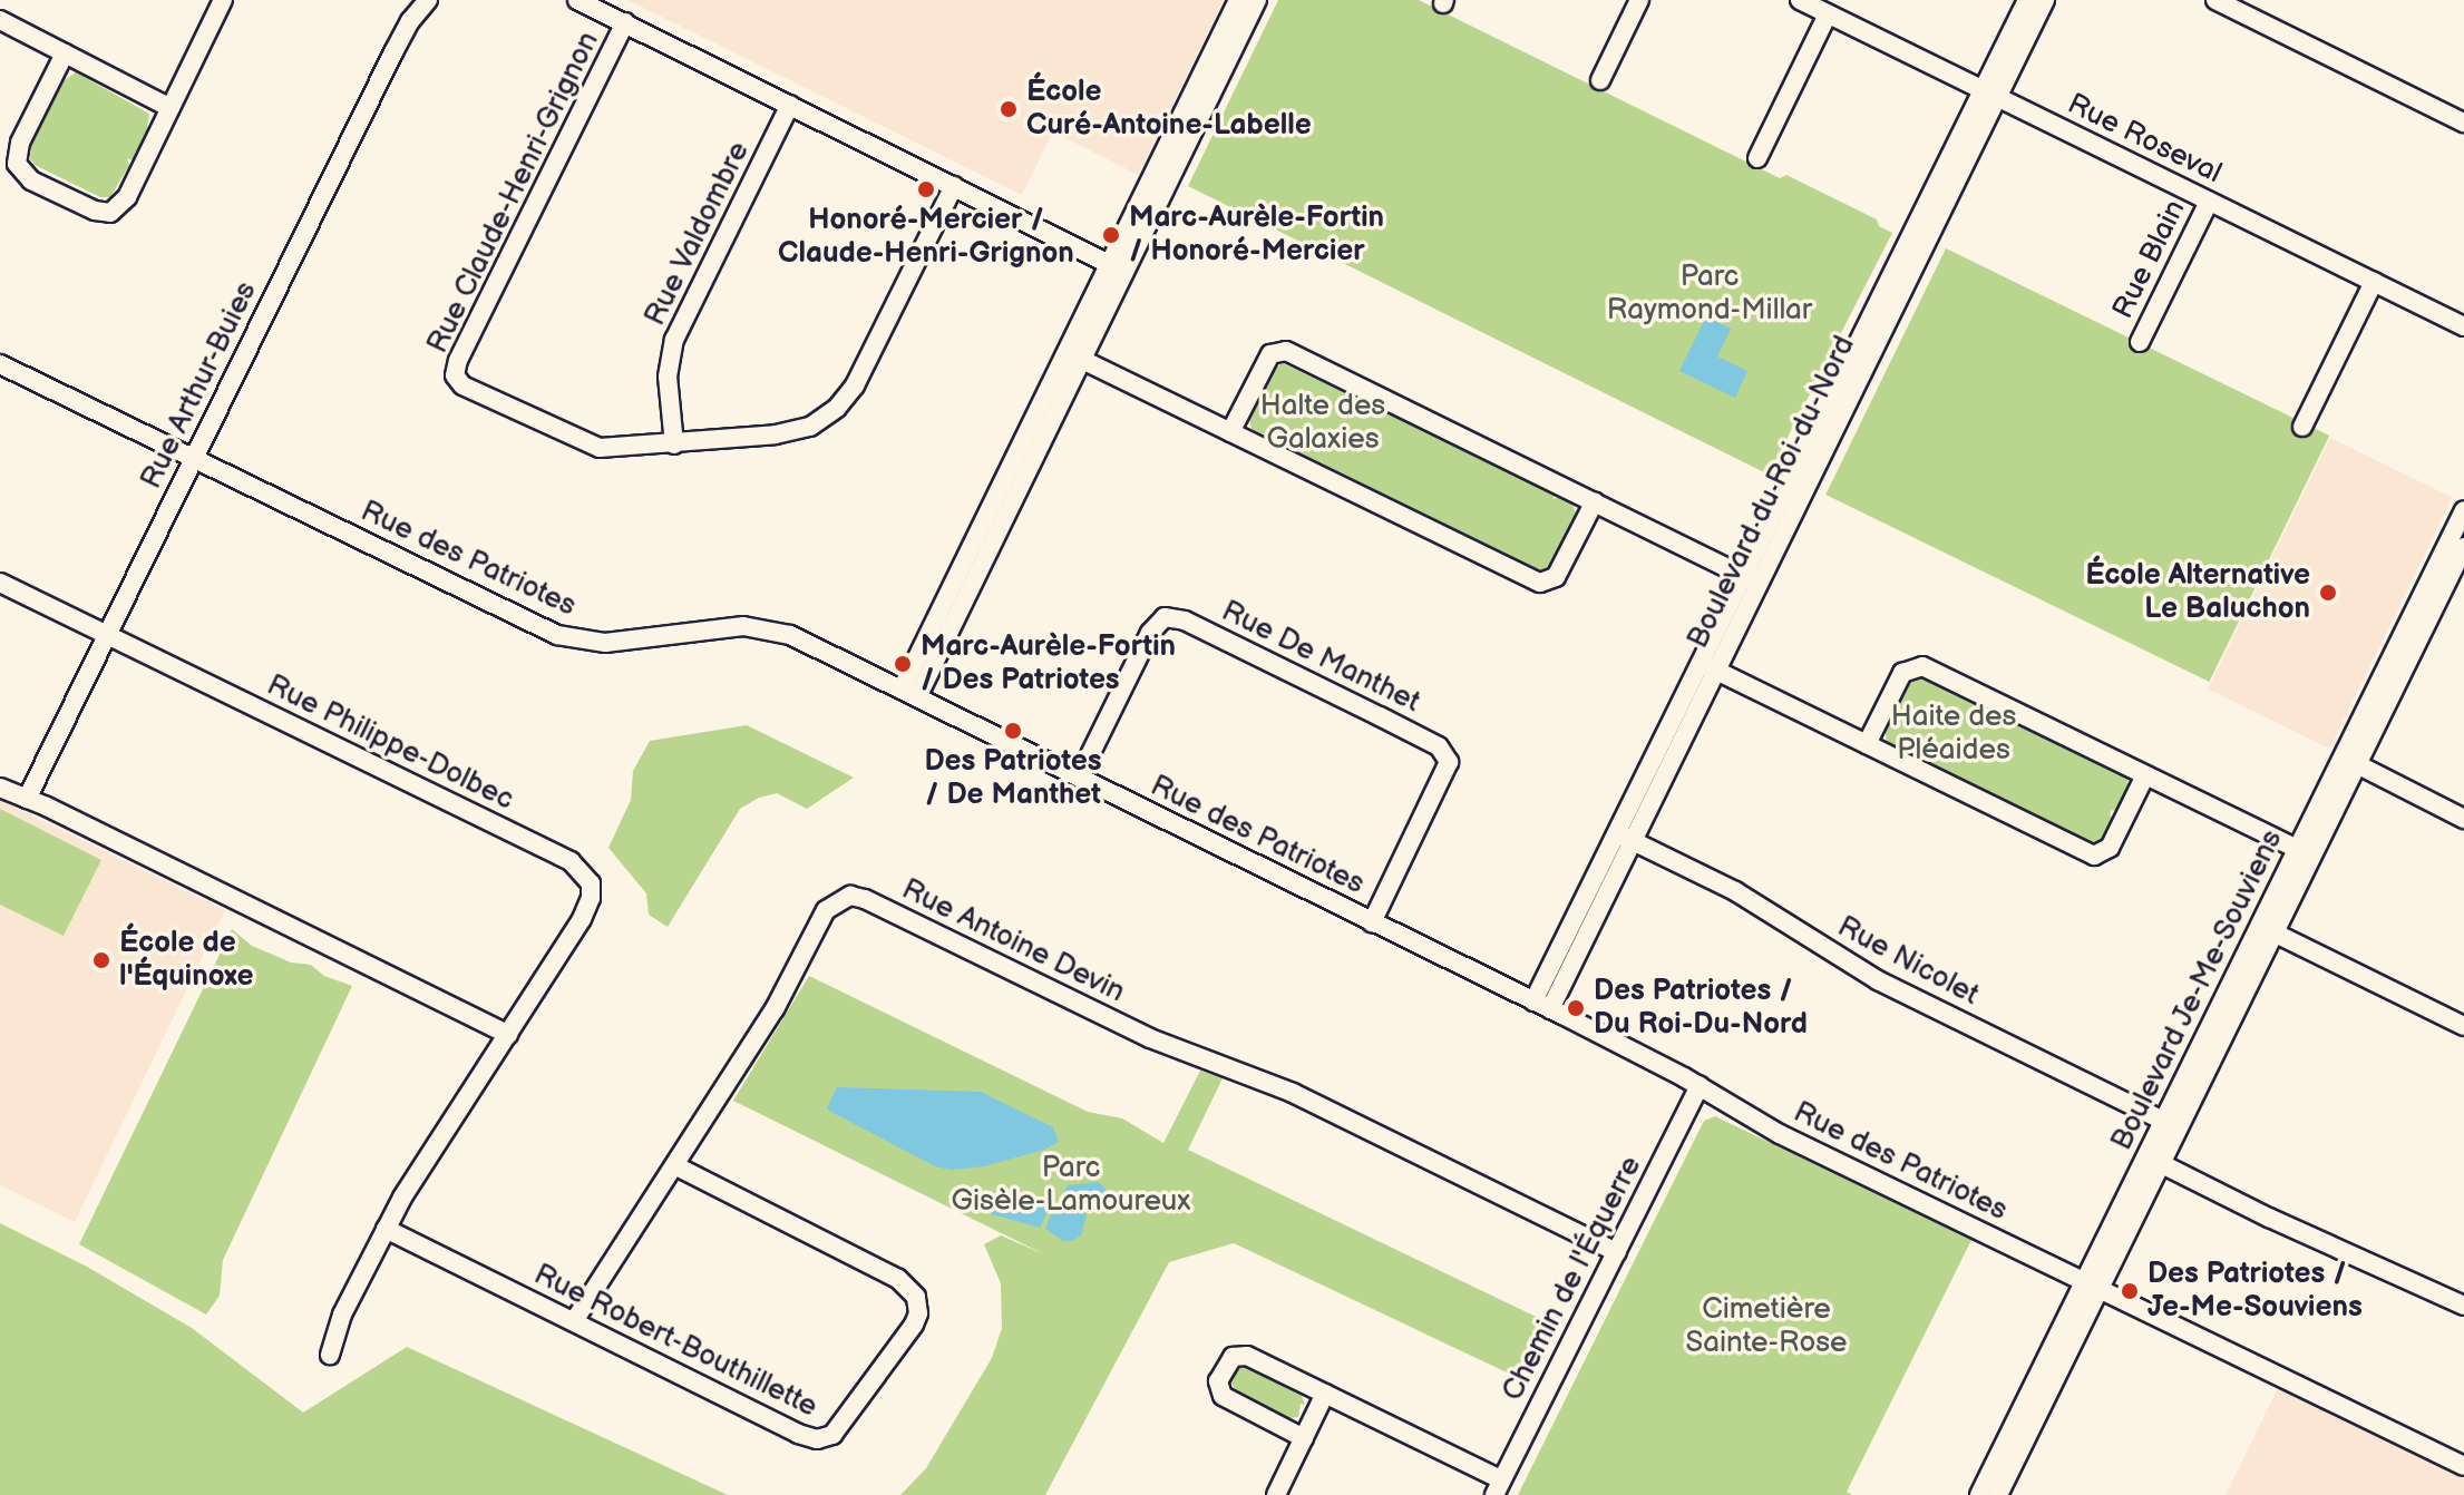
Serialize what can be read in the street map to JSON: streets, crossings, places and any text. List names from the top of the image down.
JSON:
{
  "streets": {
    "street": [
      "Rue Roseval",
      "Rue Claude-Henri-Grignon",
      "Rue Valdombre",
      "Rue Blain",
      "Rue Arthur-Buies",
      "Boulevard du Roi-du-Nord",
      "Rue des Patriotes",
      "Rue De Manthet",
      "Rue Philippe-Dolbec",
      "Rue Antoine Devin",
      "Rue Nicolet",
      "Boulevard Je-Me-Souviens",
      "Chemin de l'Équerre",
      "Rue Robert-Bouthillette"
    ]
  },
  "crossings": [
    ["Rue Roseval", "Rue Blain"],
    ["Rue Roseval", "Boulevard du Roi-du-Nord"],
    ["Rue Claude-Henri-Grignon", "Rue Valdombre"],
    ["Rue Arthur-Buies", "Rue des Patriotes"],
    ["Rue Arthur-Buies", "Rue Philippe-Dolbec"],
    ["Boulevard du Roi-du-Nord", "Rue des Patriotes"],
    ["Boulevard du Roi-du-Nord", "Rue Nicolet"],
    ["Rue des Patriotes", "Rue De Manthet"],
    ["Rue des Patriotes", "Boulevard Je-Me-Souviens"],
    ["Rue des Patriotes", "Chemin de l'Équerre"],
    ["Rue Philippe-Dolbec", "Rue Robert-Bouthillette"],
    ["Rue Antoine Devin", "Chemin de l'Équerre"],
    ["Rue Antoine Devin", "Rue Robert-Bouthillette"],
    ["Rue Nicolet", "Boulevard Je-Me-Souviens"]
  ],
  "parks": [
    "Parc Raymond-Millar",
    "Halte des Galaxies",
    "Haite des Pléaides",
    "Parc Gisèle-Lamoureux",
    "Cimetière Sainte-Rose"
  ],
  "places": [
    "École Curé-Antoine-Labelle",
    "Honoré-Mercier / Claude-Henri-Grignon",
    "Marc-Aurèle-Fortin / Honoré-Mercier",
    "École Alternative Le Baluchon",
    "Marc-Aurèle-Fortin / Des Patriotes",
    "Des Patriotes / De Manthet",
    "École de l'Équinoxe",
    "Des Patriotes / Du Roi-Du-Nord",
    "Des Patriotes / Je-Me-Souviens"
  ]
}
